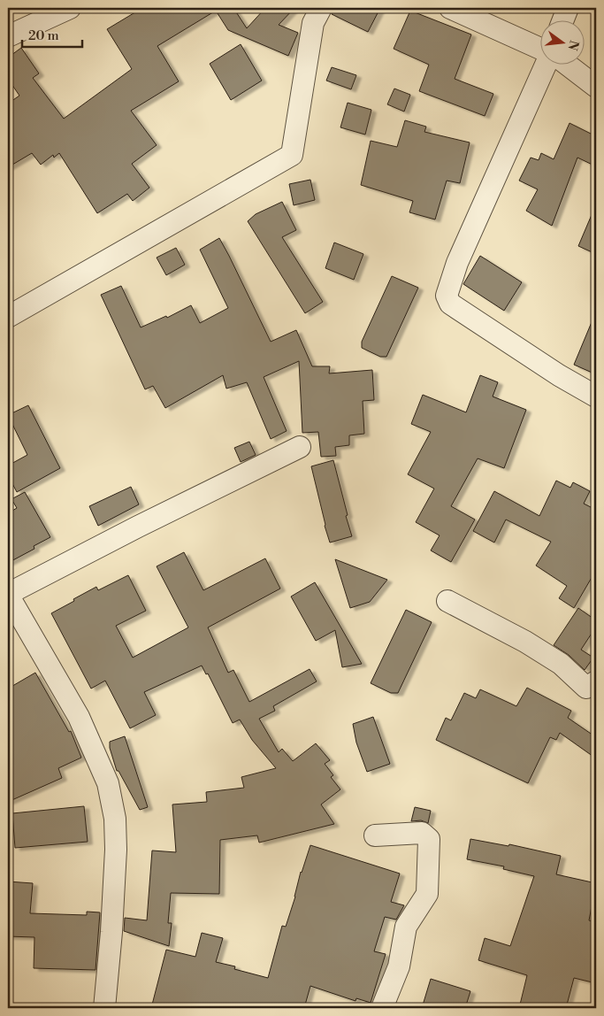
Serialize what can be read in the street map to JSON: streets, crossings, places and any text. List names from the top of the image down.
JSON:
{
  "scale_bar": "20 m",
  "north": "right"
}
